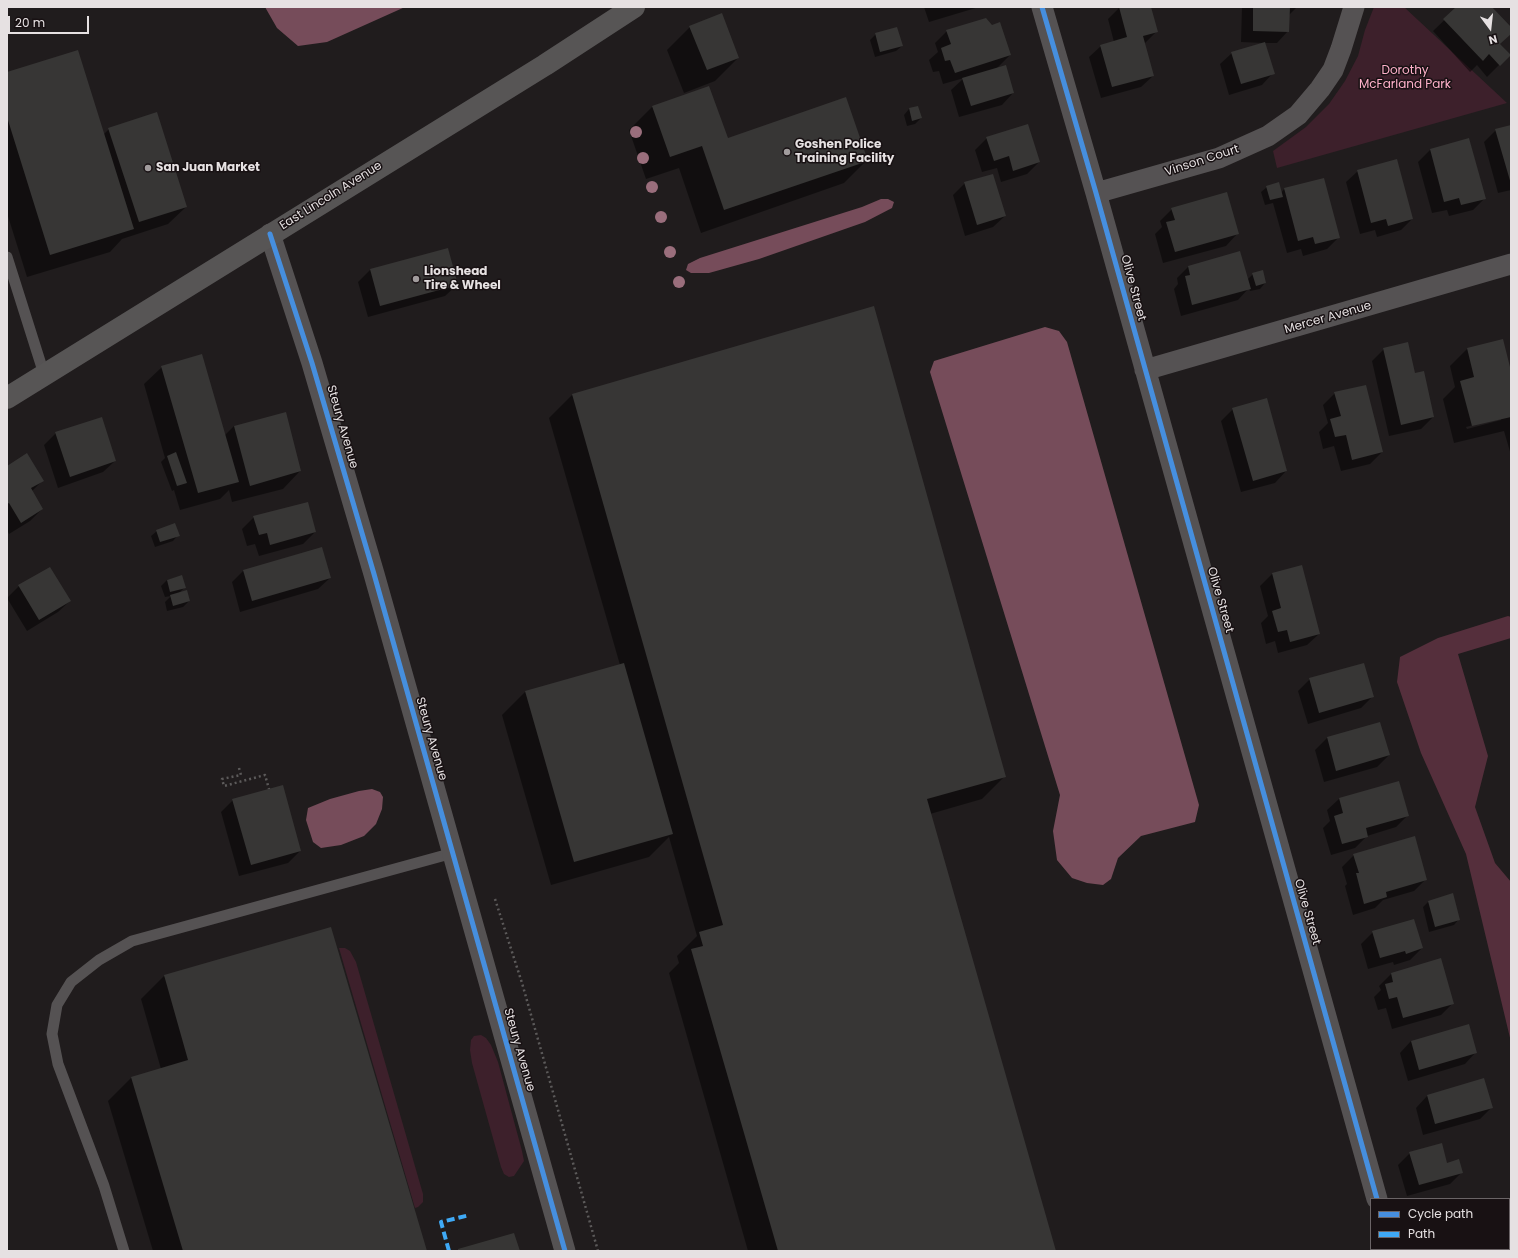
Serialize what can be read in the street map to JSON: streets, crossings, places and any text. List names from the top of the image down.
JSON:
{
  "streets": {
    "main road": ["East Lincoln Avenue"],
    "street": [
      "Vinson Court",
      "Olive Street",
      "Mercer Avenue",
      "Steury Avenue"
    ]
  },
  "crossings": [
    ["Vinson Court", "Olive Street"],
    ["East Lincoln Avenue", "Steury Avenue"],
    ["Olive Street", "Mercer Avenue"]
  ],
  "parks": ["Dorothy McFarland Park"],
  "places": ["Goshen Police Training Facility", "San Juan Market", "Lionshead Tire & Wheel"],
  "legend": ["Cycle path", "Path"],
  "scale_bar": "20 m",
  "north": "bottom"
}
